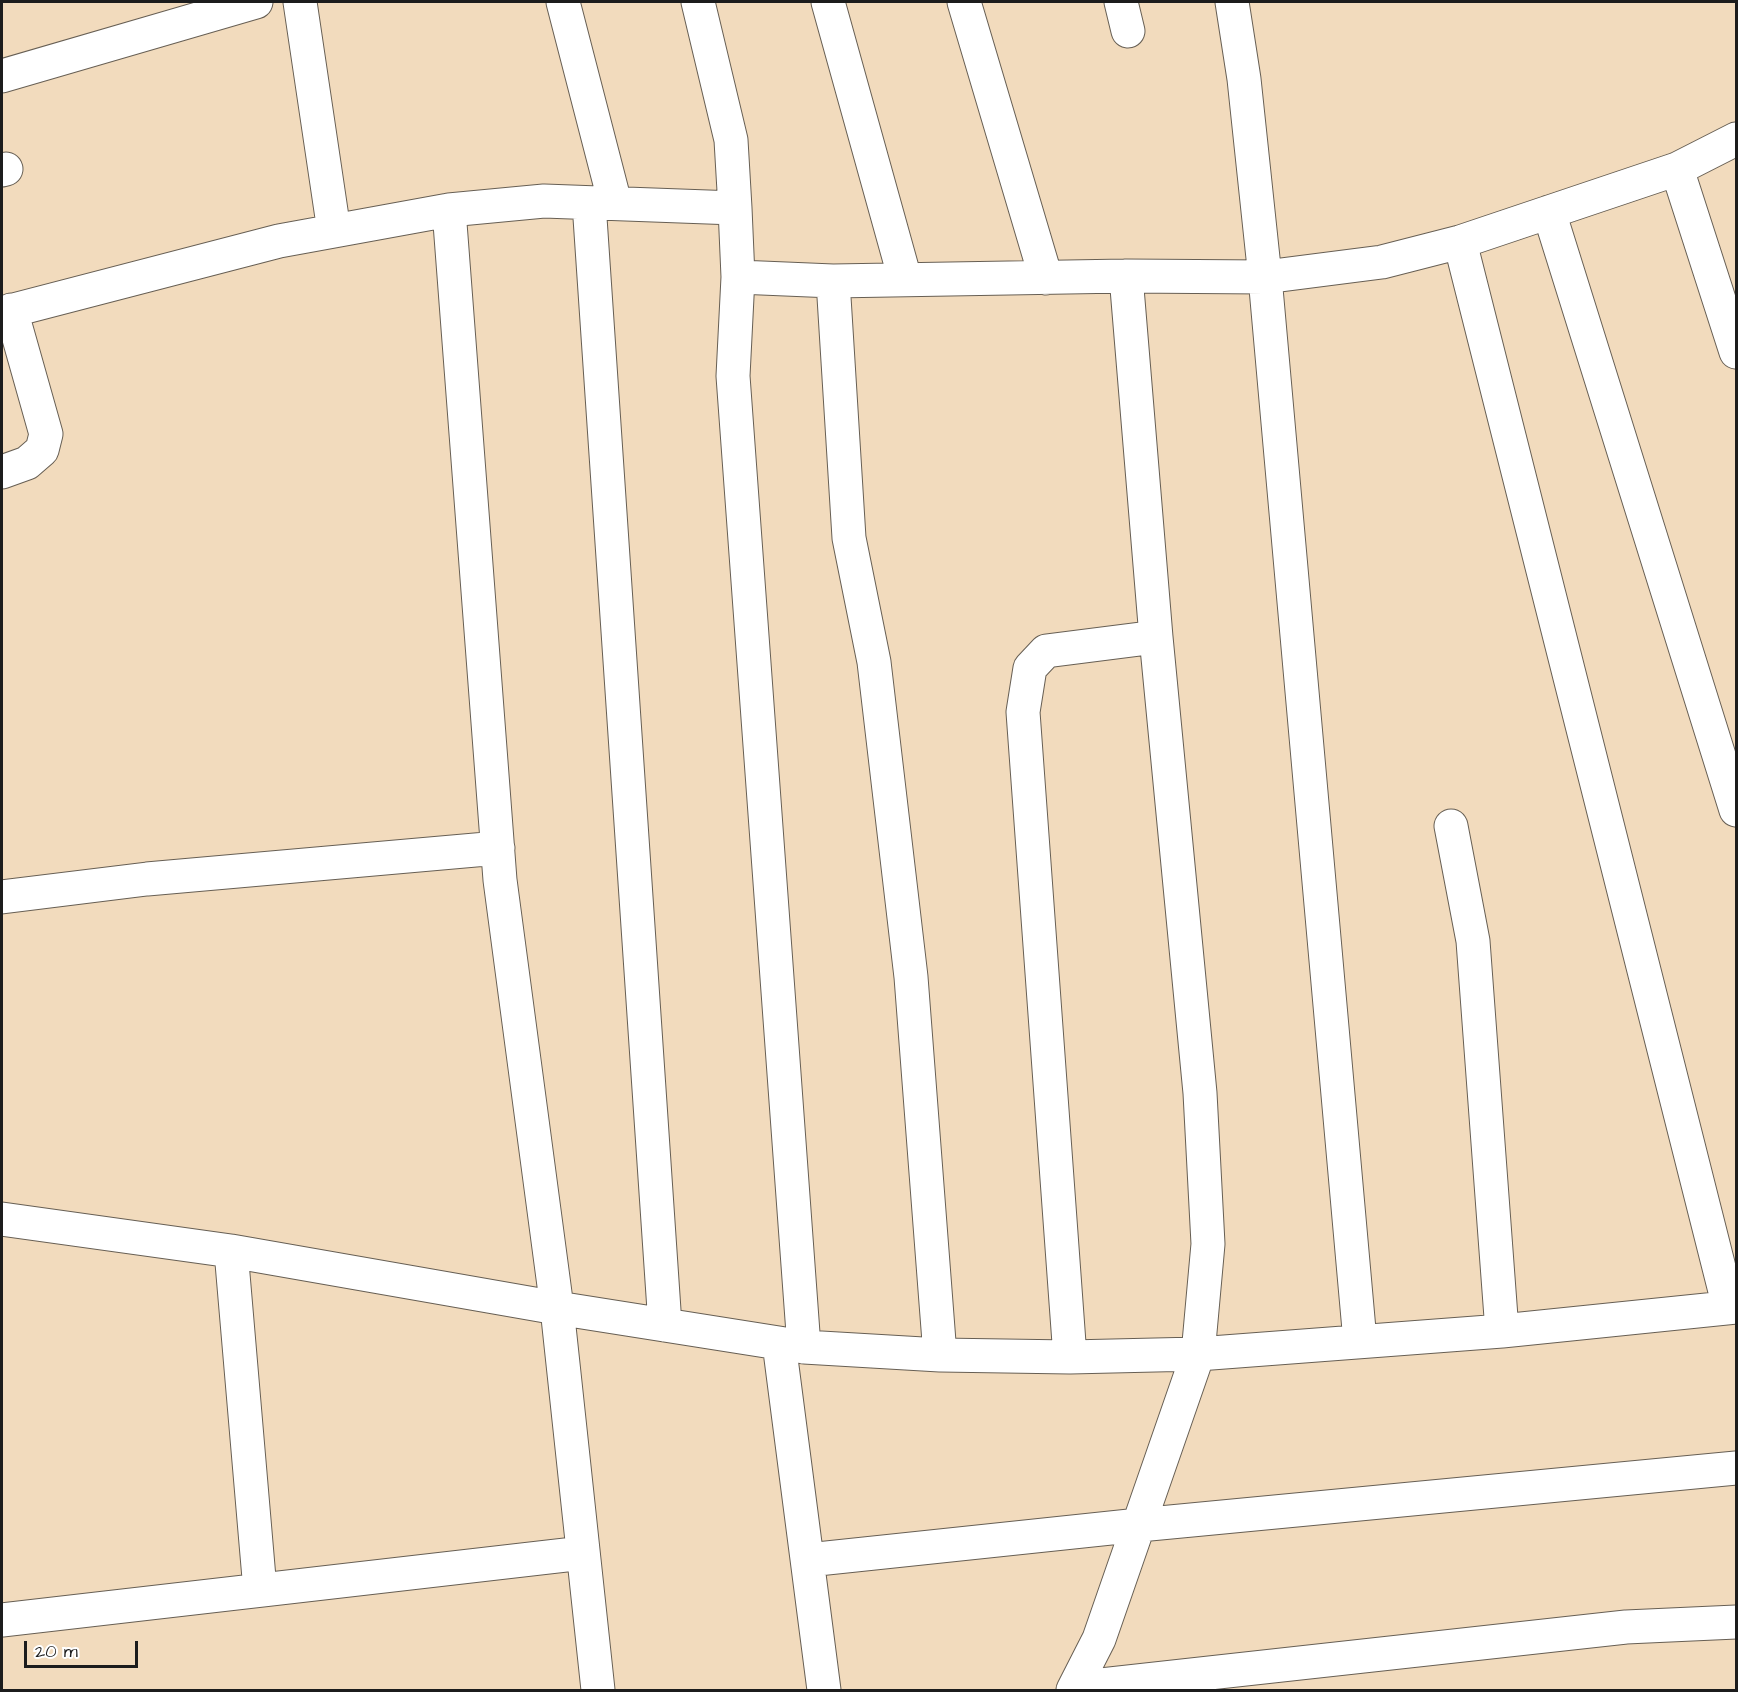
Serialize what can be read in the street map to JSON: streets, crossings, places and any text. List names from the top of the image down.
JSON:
{
  "scale_bar": "20 m"
}
